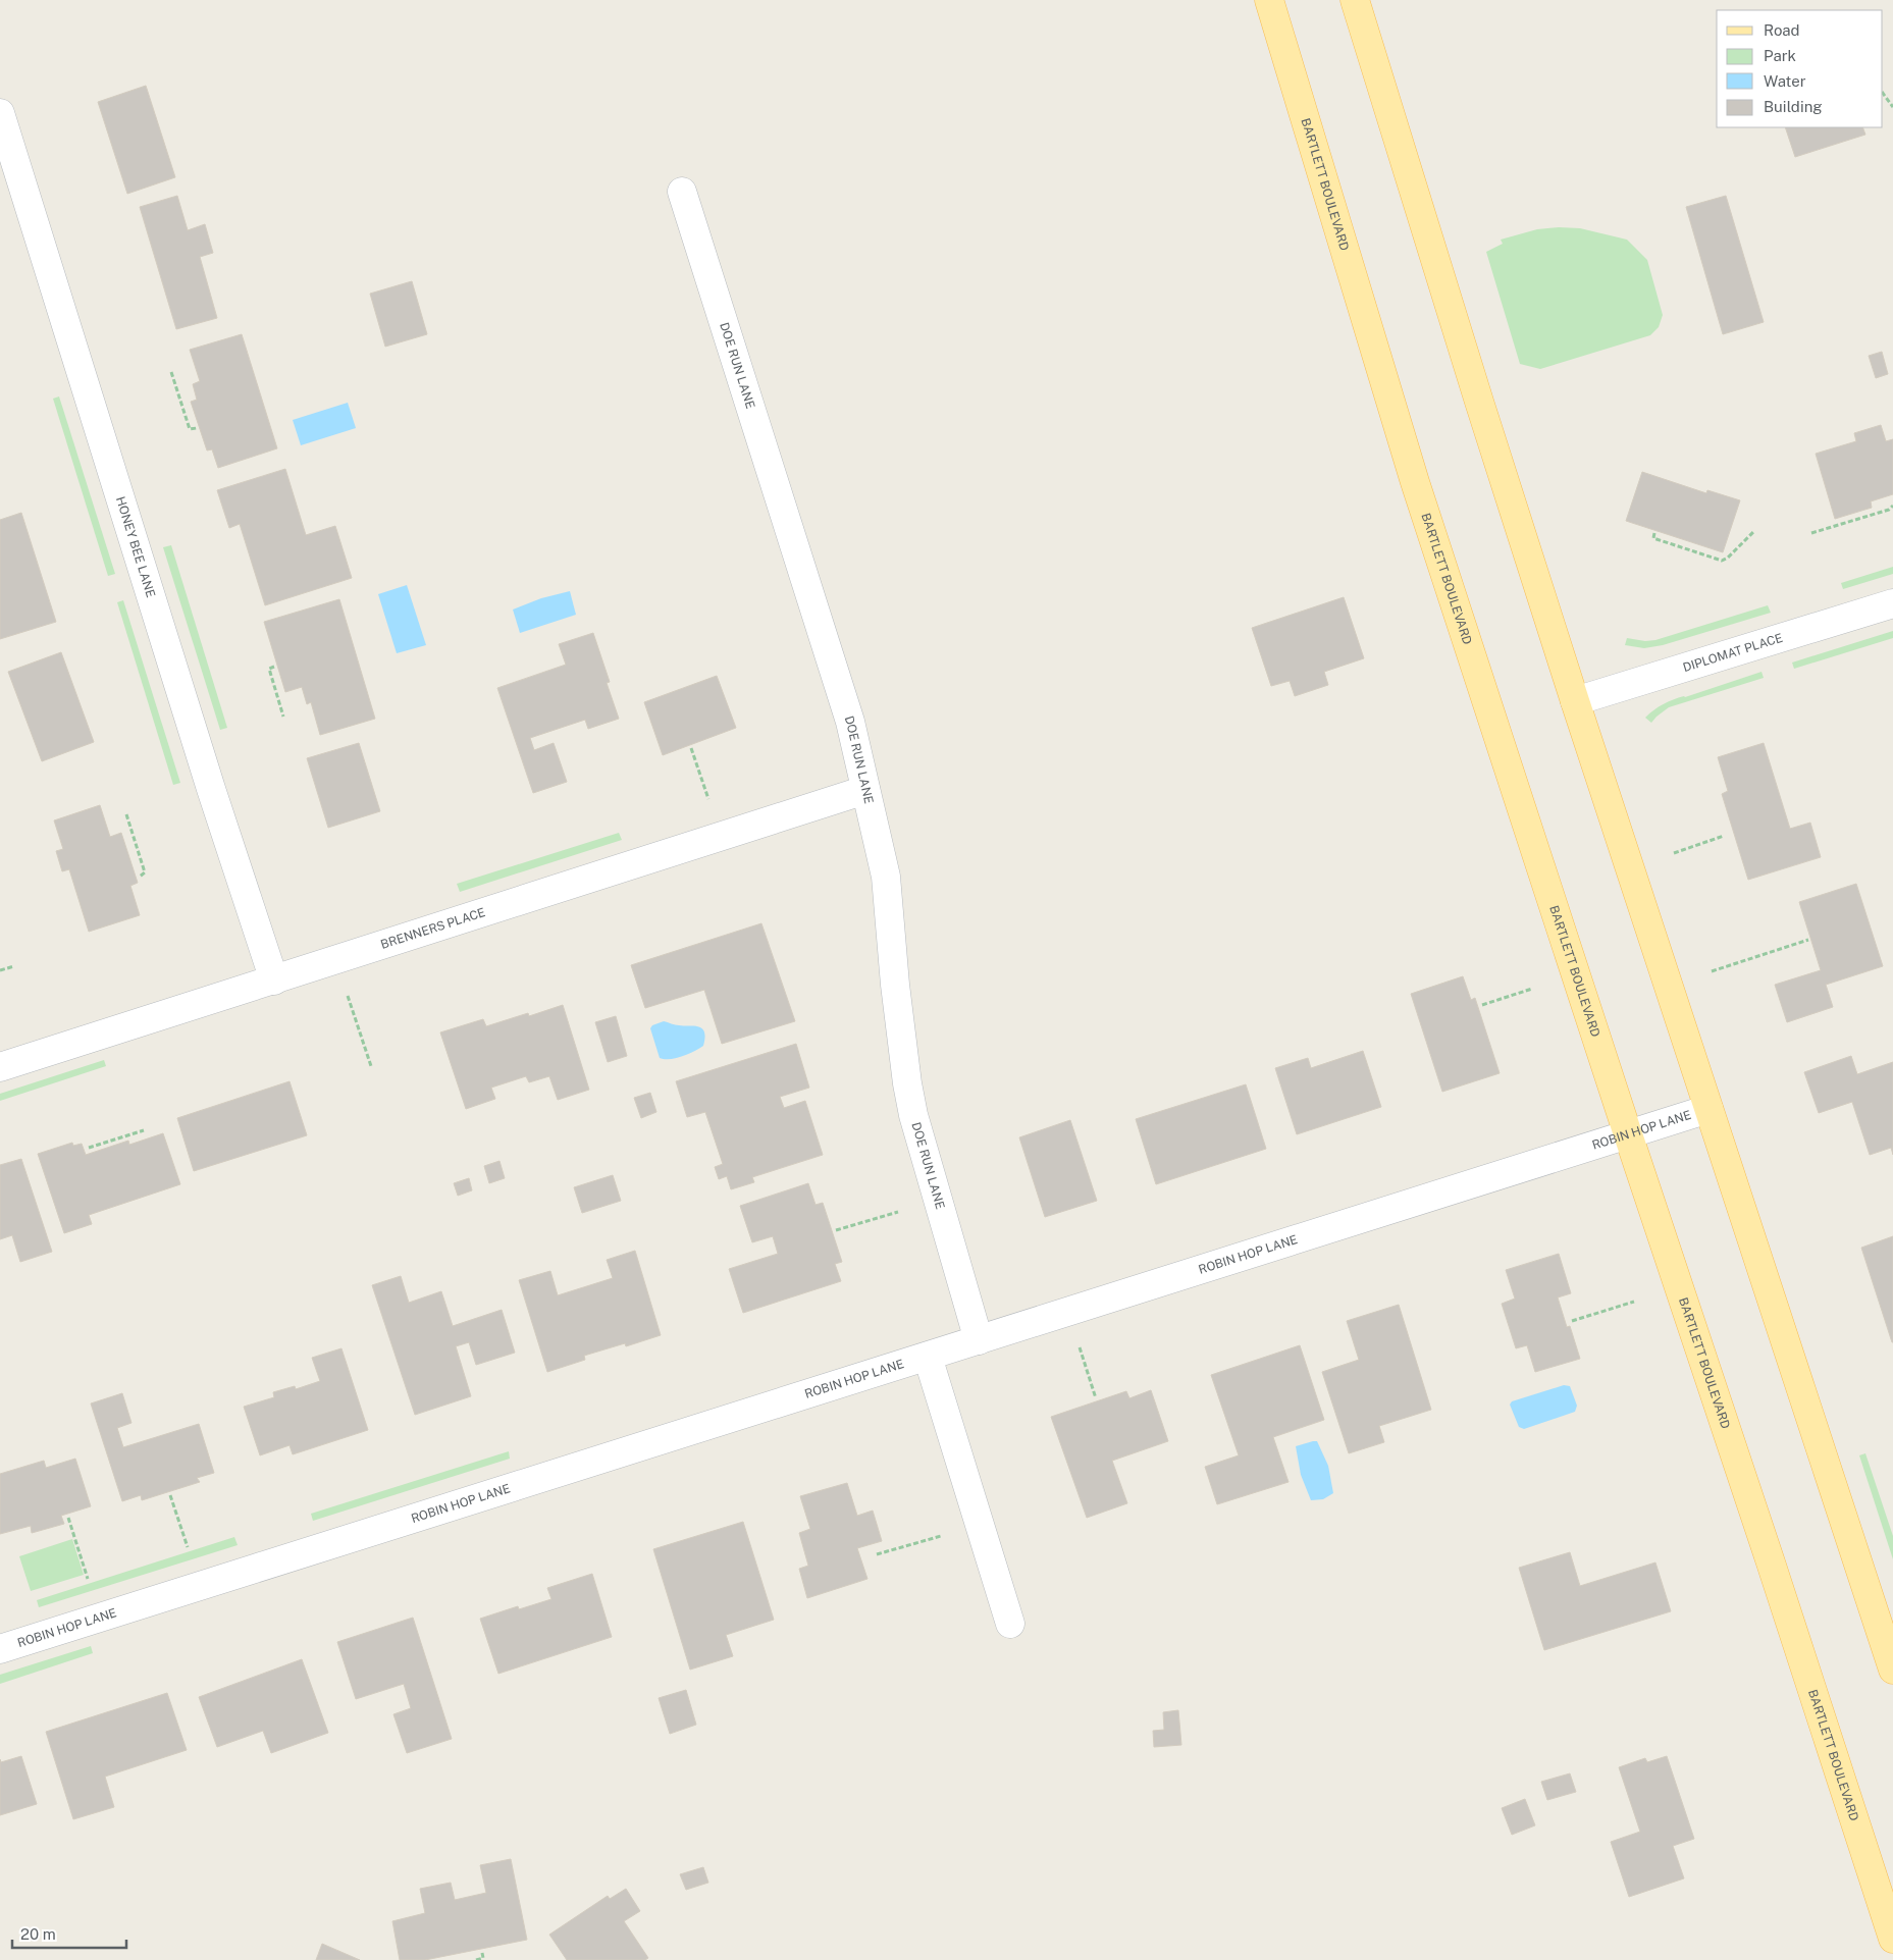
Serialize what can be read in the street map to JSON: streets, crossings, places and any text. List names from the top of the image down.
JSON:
{
  "streets": {
    "main road": ["BARTLETT BOULEVARD"],
    "street": [
      "DOE RUN LANE",
      "HONEY BEE LANE",
      "DIPLOMAT PLACE",
      "BRENNERS PLACE",
      "ROBIN HOP LANE"
    ]
  },
  "crossings": [
    ["BARTLETT BOULEVARD", "ROBIN HOP LANE"],
    ["DOE RUN LANE", "BRENNERS PLACE"],
    ["DOE RUN LANE", "ROBIN HOP LANE"],
    ["HONEY BEE LANE", "BRENNERS PLACE"]
  ],
  "legend": [
    "Road",
    "Park",
    "Water",
    "Building"
  ],
  "scale_bar": "20 m"
}
